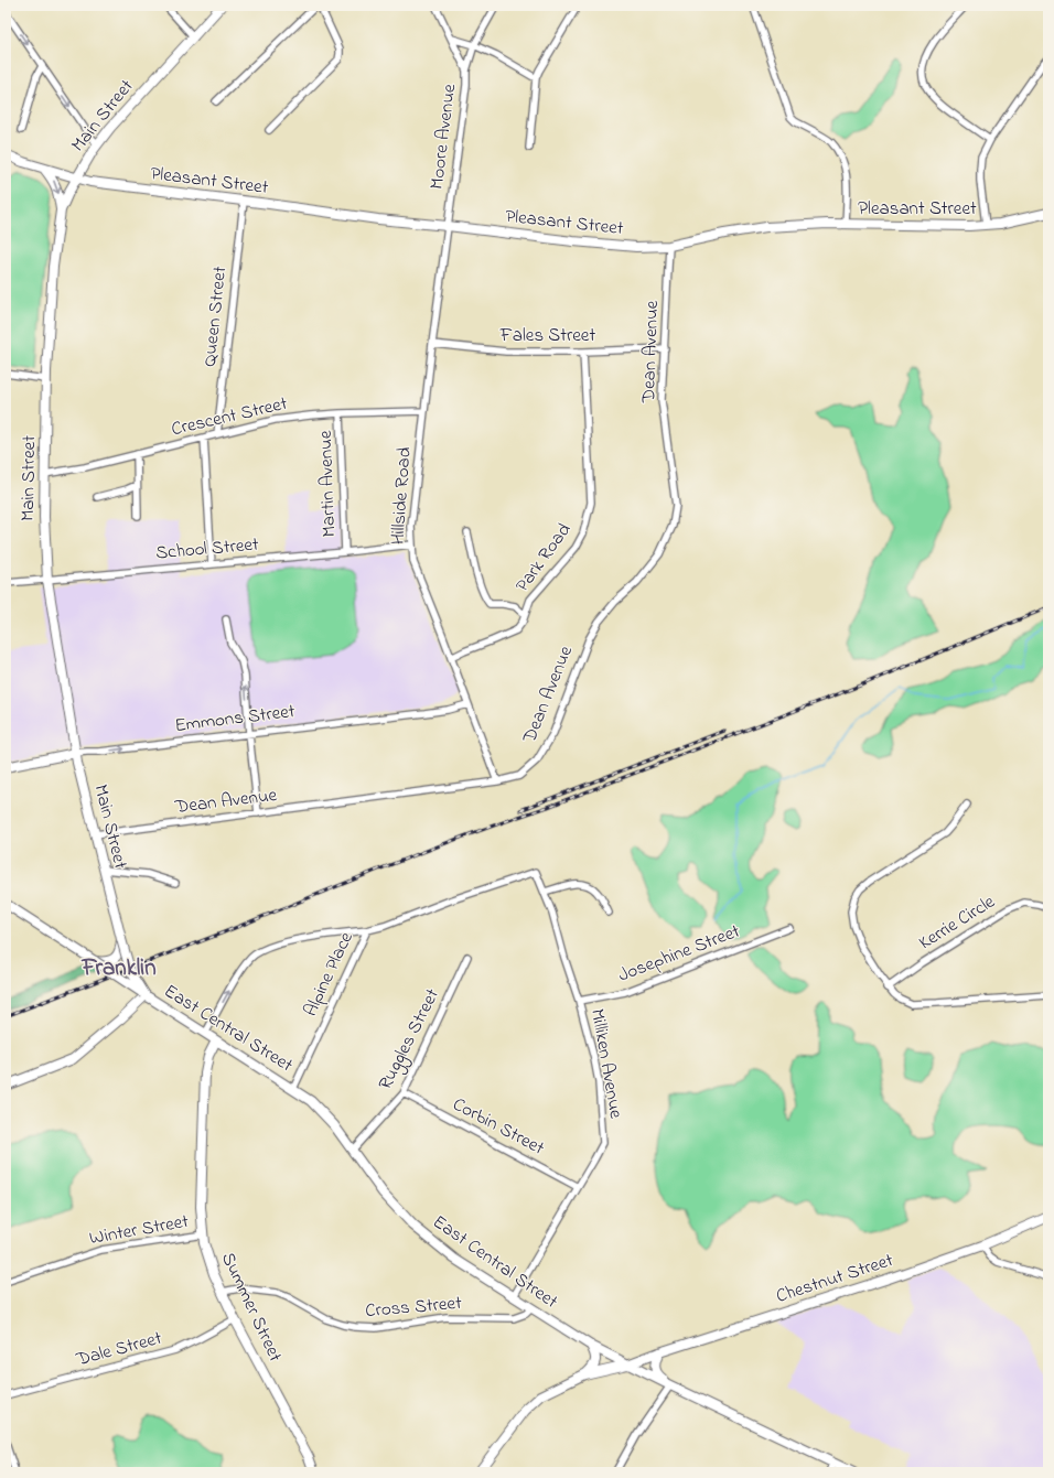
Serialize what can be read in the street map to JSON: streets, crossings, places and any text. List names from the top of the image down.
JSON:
{
  "streets": {
    "main road": [
      "Main Street",
      "Pleasant Street",
      "Emmons Street",
      "East Central Street",
      "Chestnut Street",
      "Summer Street"
    ],
    "street": [
      "Moore Avenue",
      "Queen Street",
      "Fales Street",
      "Dean Avenue",
      "Crescent Street",
      "Martin Avenue",
      "Hillside Road",
      "School Street",
      "Park Road",
      "Kerrie Circle",
      "Josephine Street",
      "Alpine Place",
      "Ruggles Street",
      "Milliken Avenue",
      "Corbin Street",
      "Winter Street",
      "Cross Street",
      "Dale Street"
    ]
  },
  "crossings": [
    ["Main Street", "Pleasant Street"],
    ["Main Street", "Dean Avenue"],
    ["Main Street", "Crescent Street"],
    ["Main Street", "School Street"],
    ["Main Street", "Emmons Street"],
    ["Main Street", "East Central Street"],
    ["Moore Avenue", "Pleasant Street"],
    ["Moore Avenue", "Hillside Road"],
    ["Pleasant Street", "Queen Street"],
    ["Pleasant Street", "Dean Avenue"],
    ["Pleasant Street", "Hillside Road"],
    ["Queen Street", "Crescent Street"],
    ["Fales Street", "Dean Avenue"],
    ["Fales Street", "Hillside Road"],
    ["Fales Street", "Park Road"],
    ["Dean Avenue", "Hillside Road"],
    ["Crescent Street", "Martin Avenue"],
    ["Crescent Street", "Hillside Road"],
    ["Martin Avenue", "School Street"],
    ["Hillside Road", "School Street"],
    ["Hillside Road", "Park Road"],
    ["Hillside Road", "Emmons Street"],
    ["Josephine Street", "Milliken Avenue"],
    ["Alpine Place", "East Central Street"],
    ["Alpine Place", "Milliken Avenue"],
    ["East Central Street", "Ruggles Street"],
    ["East Central Street", "Milliken Avenue"],
    ["East Central Street", "Chestnut Street"],
    ["East Central Street", "Summer Street"],
    ["East Central Street", "Cross Street"],
    ["Ruggles Street", "Corbin Street"],
    ["Milliken Avenue", "Corbin Street"],
    ["Winter Street", "Summer Street"],
    ["Summer Street", "Cross Street"],
    ["Summer Street", "Dale Street"]
  ],
  "one_way": ["Emmons Street"],
  "districts": ["Franklin"]
}
